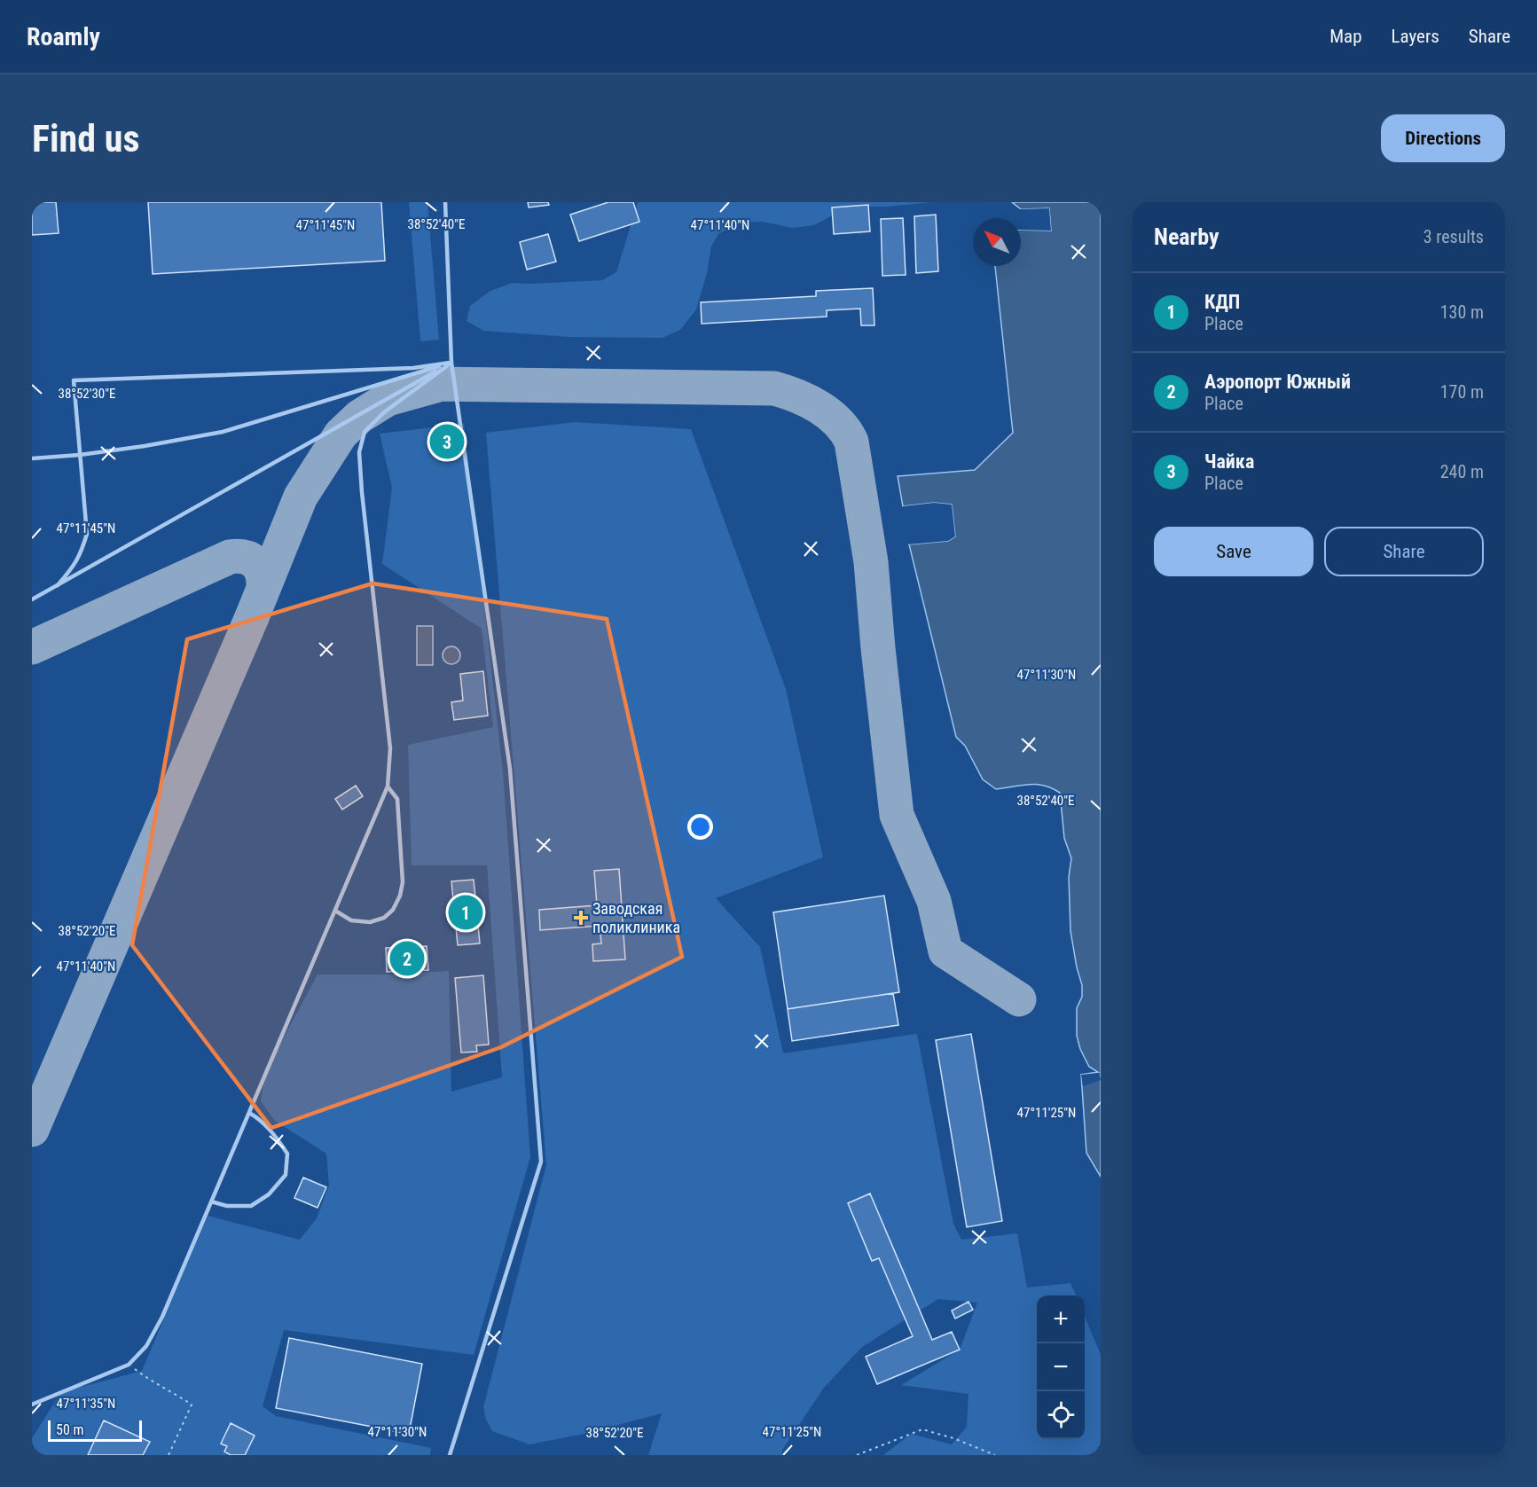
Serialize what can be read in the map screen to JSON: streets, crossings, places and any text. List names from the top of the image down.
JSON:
{
  "places": {
    "health": ["Заводская поликлиника"]
  },
  "scale_bar": "50 m",
  "north": "top left",
  "page": {
    "header": "Roamly",
    "nav": ["Map", "Layers", "Share"],
    "buttons": [
      "Directions",
      ["Save", "Share"]
    ],
    "title": "Find us",
    "heading": ["Nearby", "3 results"],
    "list": [
      {
        "mark": "1",
        "name": "КДП",
        "note": "Place",
        "value": "130 m"
      },
      {
        "mark": "2",
        "name": "Аэропорт Южный",
        "note": "Place",
        "value": "170 m"
      },
      {
        "mark": "3",
        "name": "Чайка",
        "note": "Place",
        "value": "240 m"
      }
    ],
    "pins": ["3", "1", "2"],
    "map_buttons": ["+", "−"],
    "scale": "50 m"
  },
  "coordinates": [
    "38°52'40\"E",
    "47°11'40\"N",
    "47°11'45\"N",
    "38°52'30\"E",
    "47°11'30\"N",
    "38°52'20\"E",
    "47°11'25\"N",
    "47°11'35\"N"
  ]
}
